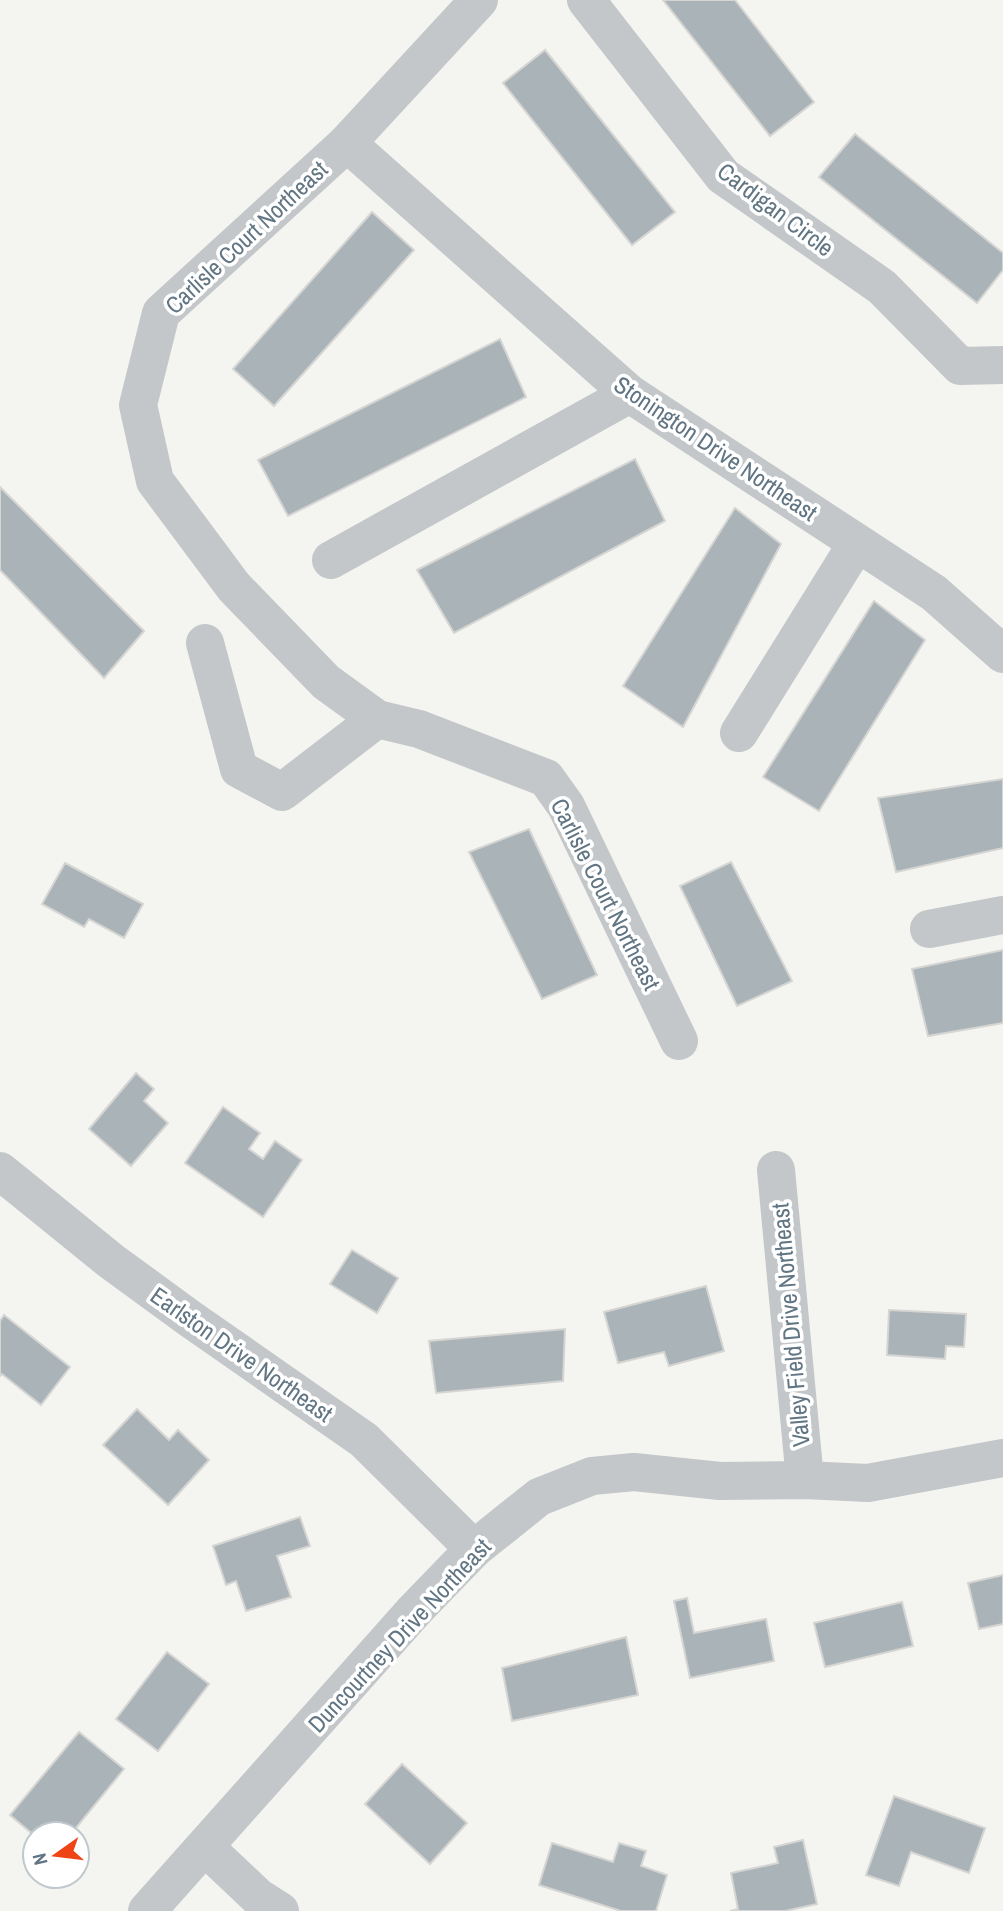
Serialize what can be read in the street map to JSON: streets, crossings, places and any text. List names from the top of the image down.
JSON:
{
  "streets": {
    "street": [
      "Cardigan Circle",
      "Carlisle Court Northeast",
      "Stonington Drive Northeast",
      "Valley Field Drive Northeast",
      "Earlston Drive Northeast",
      "Duncourtney Drive Northeast"
    ]
  },
  "crossings": [
    ["Carlisle Court Northeast", "Stonington Drive Northeast"],
    ["Valley Field Drive Northeast", "Duncourtney Drive Northeast"],
    ["Earlston Drive Northeast", "Duncourtney Drive Northeast"]
  ],
  "north": "left"
}
